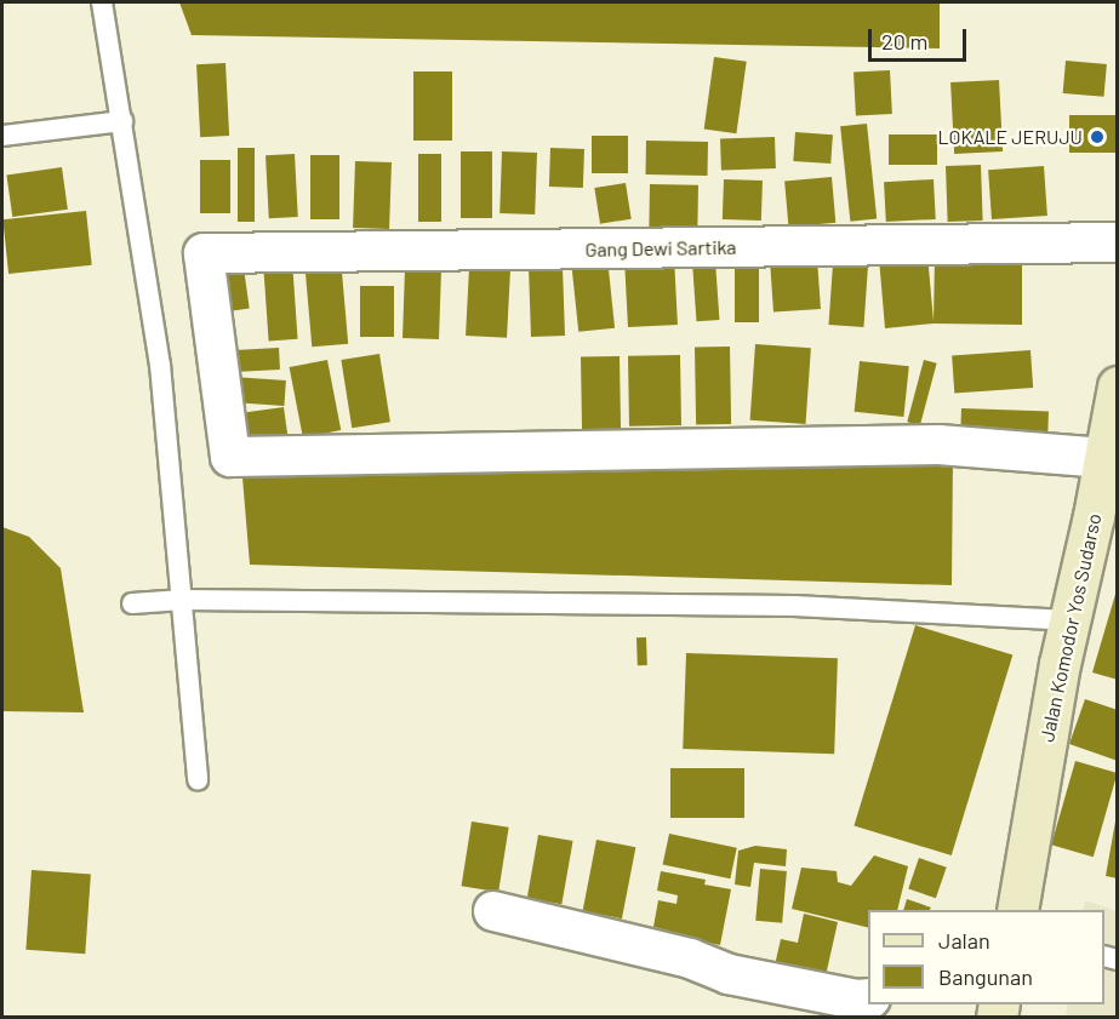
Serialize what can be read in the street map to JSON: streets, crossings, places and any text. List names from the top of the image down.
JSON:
{
  "streets": {
    "street": ["Gang Dewi Sartika", "Jalan Komodor Yos Sudarso"]
  },
  "crossings": [
    ["Gang Dewi Sartika", "Jalan Komodor Yos Sudarso"]
  ],
  "places": ["LOKALE JERUJU"],
  "legend": ["Jalan", "Bangunan"],
  "scale_bar": "20 m"
}
